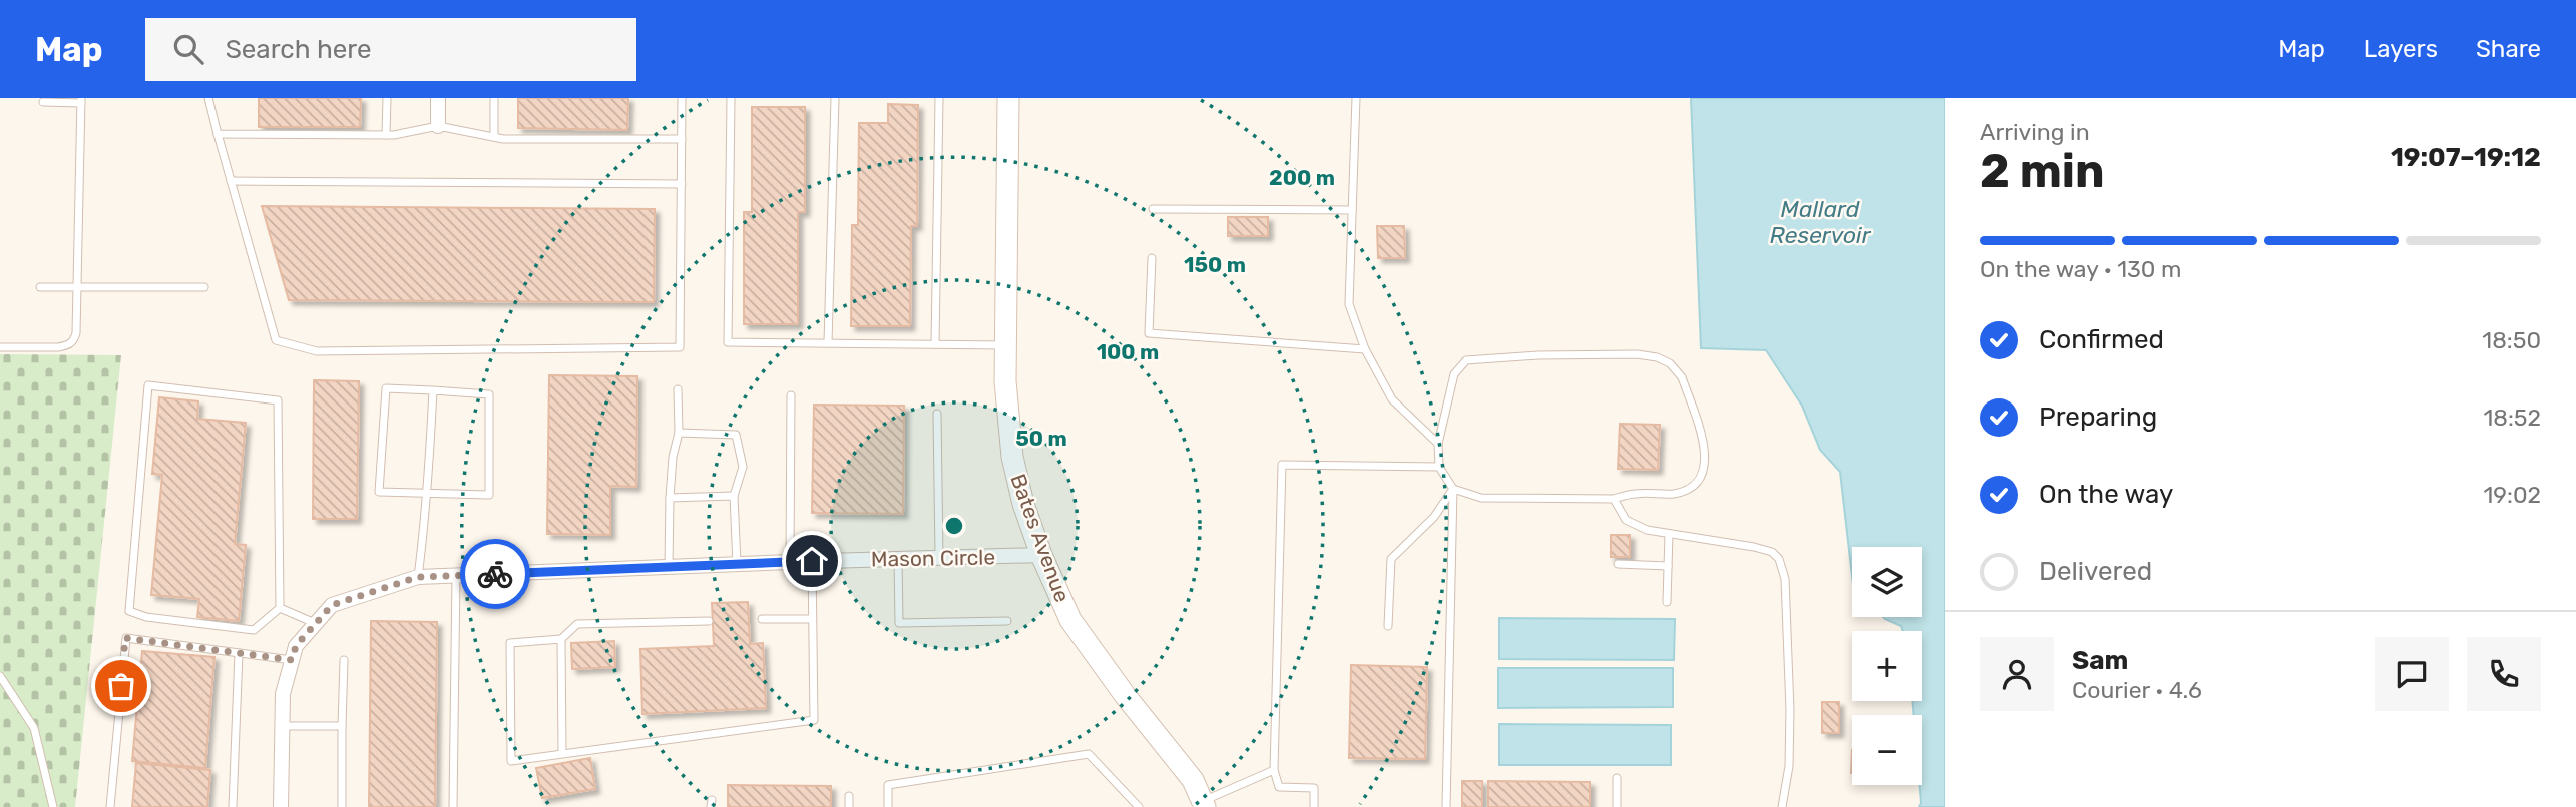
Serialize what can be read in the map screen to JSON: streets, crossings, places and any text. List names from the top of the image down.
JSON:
{
  "streets": {
    "street": ["Bates Avenue", "Mason Circle"]
  },
  "crossings": [
    ["Bates Avenue", "Mason Circle"]
  ],
  "water": ["Mallard Reservoir"],
  "page": {
    "header": "Map",
    "search": "Search here",
    "nav": ["Map", "Layers", "Share"],
    "heading": ["2 min", "Arriving in", "19:07–19:12"],
    "panel": ["Sam", "Courier · 4.6"],
    "bar": "On the way · 130 m",
    "list": [
      ["Confirmed", "18:50"],
      ["Preparing", "18:52"],
      ["On the way", "19:02"],
      "Delivered"
    ],
    "map_buttons": ["+", "−"]
  },
  "rings": [
    "200 m",
    "150 m",
    "100 m",
    "50 m"
  ]
}
